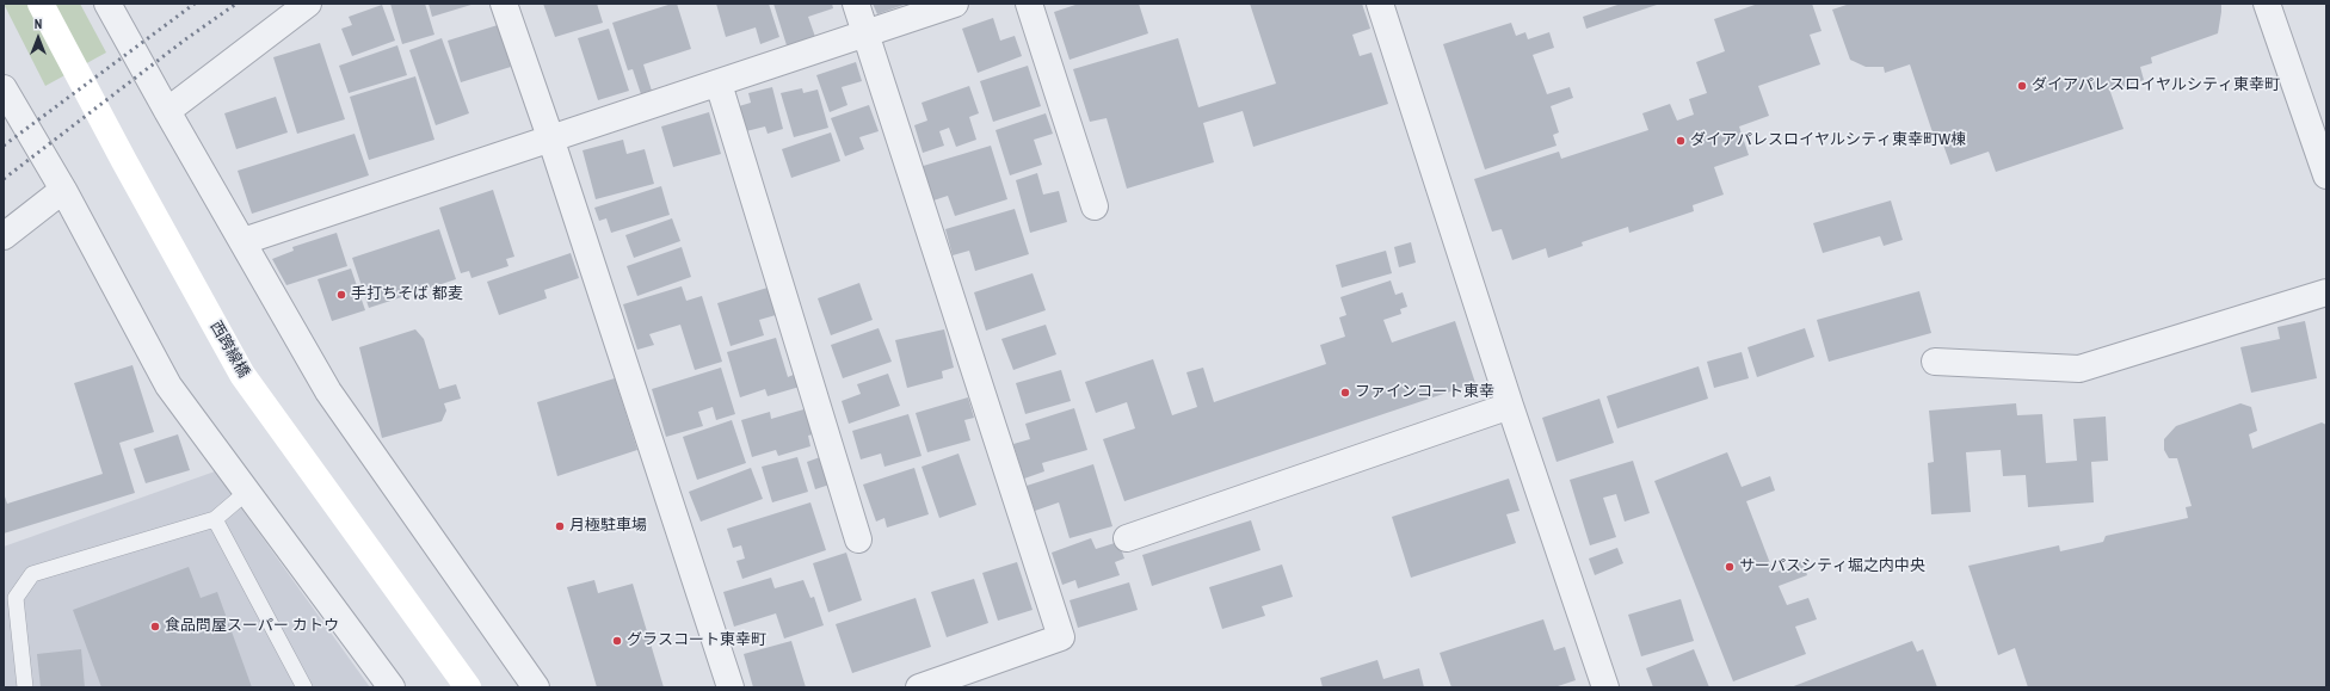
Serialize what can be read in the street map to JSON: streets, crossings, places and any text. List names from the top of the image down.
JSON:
{
  "streets": {
    "main road": ["西跨線橋"]
  },
  "places": [
    "ダイアパレスロイヤルシティ東幸町",
    "ダイアパレスロイヤルシティ東幸町W棟",
    "手打ちそば 都麦",
    "ファインコート東幸",
    "月極駐車場",
    "サーパスシティ堀之内中央",
    "食品問屋スーパー カトウ",
    "グラスコート東幸町"
  ],
  "north": "top"
}
